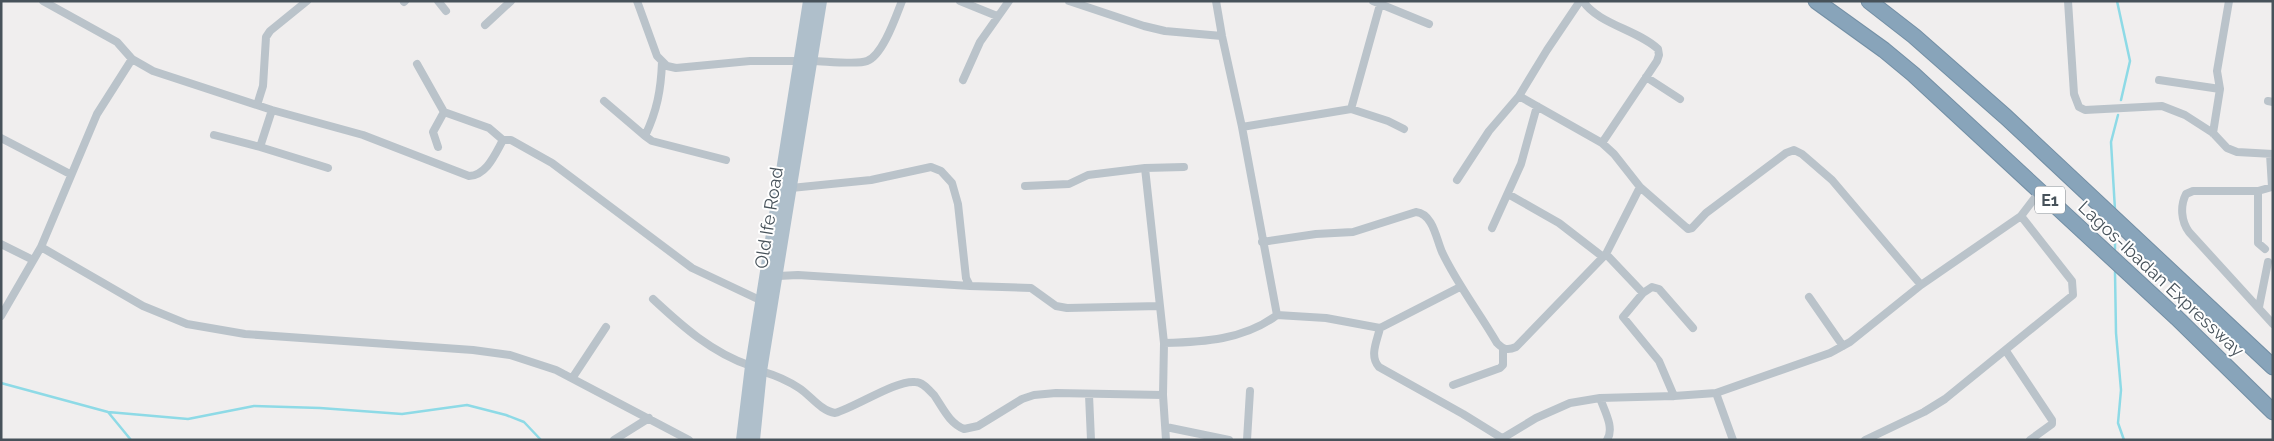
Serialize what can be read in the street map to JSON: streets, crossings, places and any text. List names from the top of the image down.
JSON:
{
  "streets": {
    "highway": ["E1", "Lagos-Ibadan Expressway"],
    "main road": ["Old Ife Road"]
  }
}
